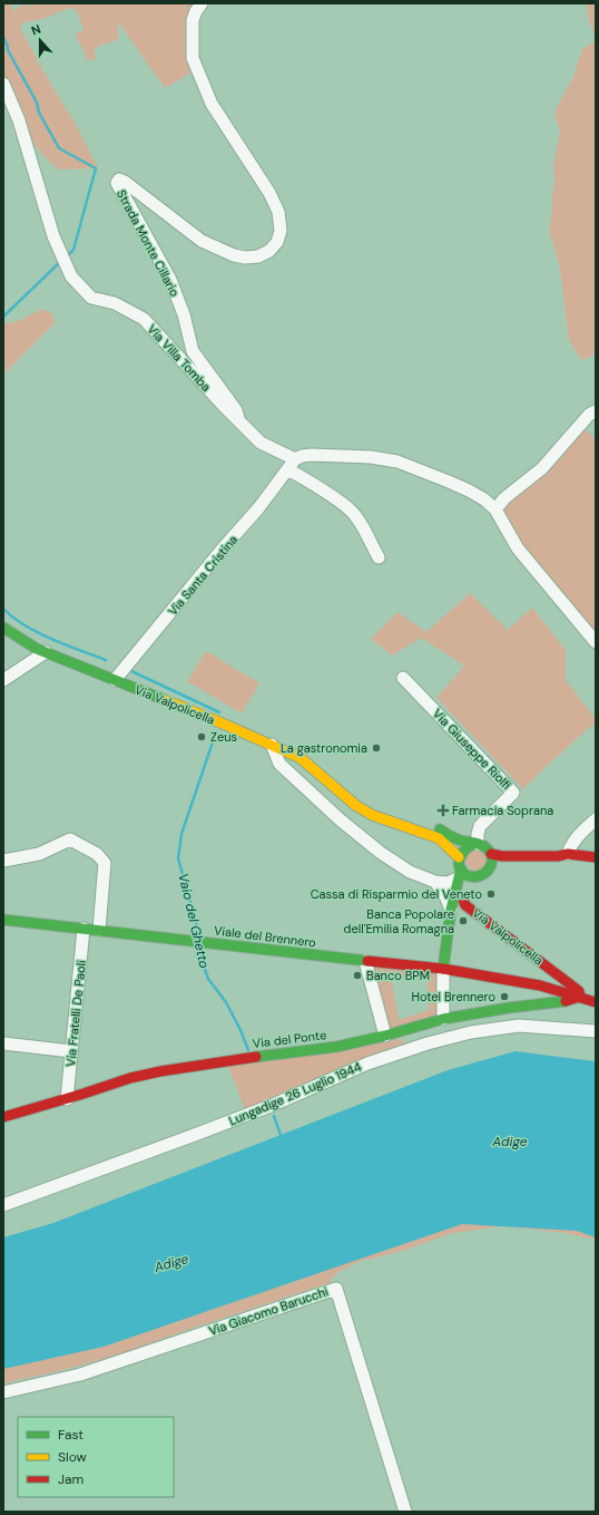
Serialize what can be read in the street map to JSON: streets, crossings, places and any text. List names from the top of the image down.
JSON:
{
  "streets": {
    "main road": ["Via Valpolicella", "Viale del Brennero", "Via del Ponte"],
    "street": [
      "Strada Monte Cillario",
      "Via Villa Tomba",
      "Via Santa Cristina",
      "Via Giuseppe Riolfi",
      "Via Fratelli De Paoli",
      "Lungadige 26 Luglio 1944",
      "Via Giacomo Barucchi"
    ]
  },
  "crossings": [
    ["Strada Monte Cillario", "Via Villa Tomba"],
    ["Via Villa Tomba", "Via Santa Cristina"],
    ["Via Santa Cristina", "Via Valpolicella"],
    ["Via Valpolicella", "Viale del Brennero"],
    ["Via Valpolicella", "Via del Ponte"],
    ["Viale del Brennero", "Via Fratelli De Paoli"],
    ["Viale del Brennero", "Via del Ponte"],
    ["Via Fratelli De Paoli", "Via del Ponte"]
  ],
  "water": ["Vaio del Ghetto", "Adige"],
  "places": {
    "other": [
      "Zeus",
      "La gastronomia",
      "Cassa di Risparmio del Veneto",
      "Banca Popolare dell'Emilia Romagna",
      "Banco BPM",
      "Hotel Brennero"
    ],
    "health": ["Farmacia Soprana"]
  },
  "legend": ["Fast", "Slow", "Jam"],
  "north": "top"
}
